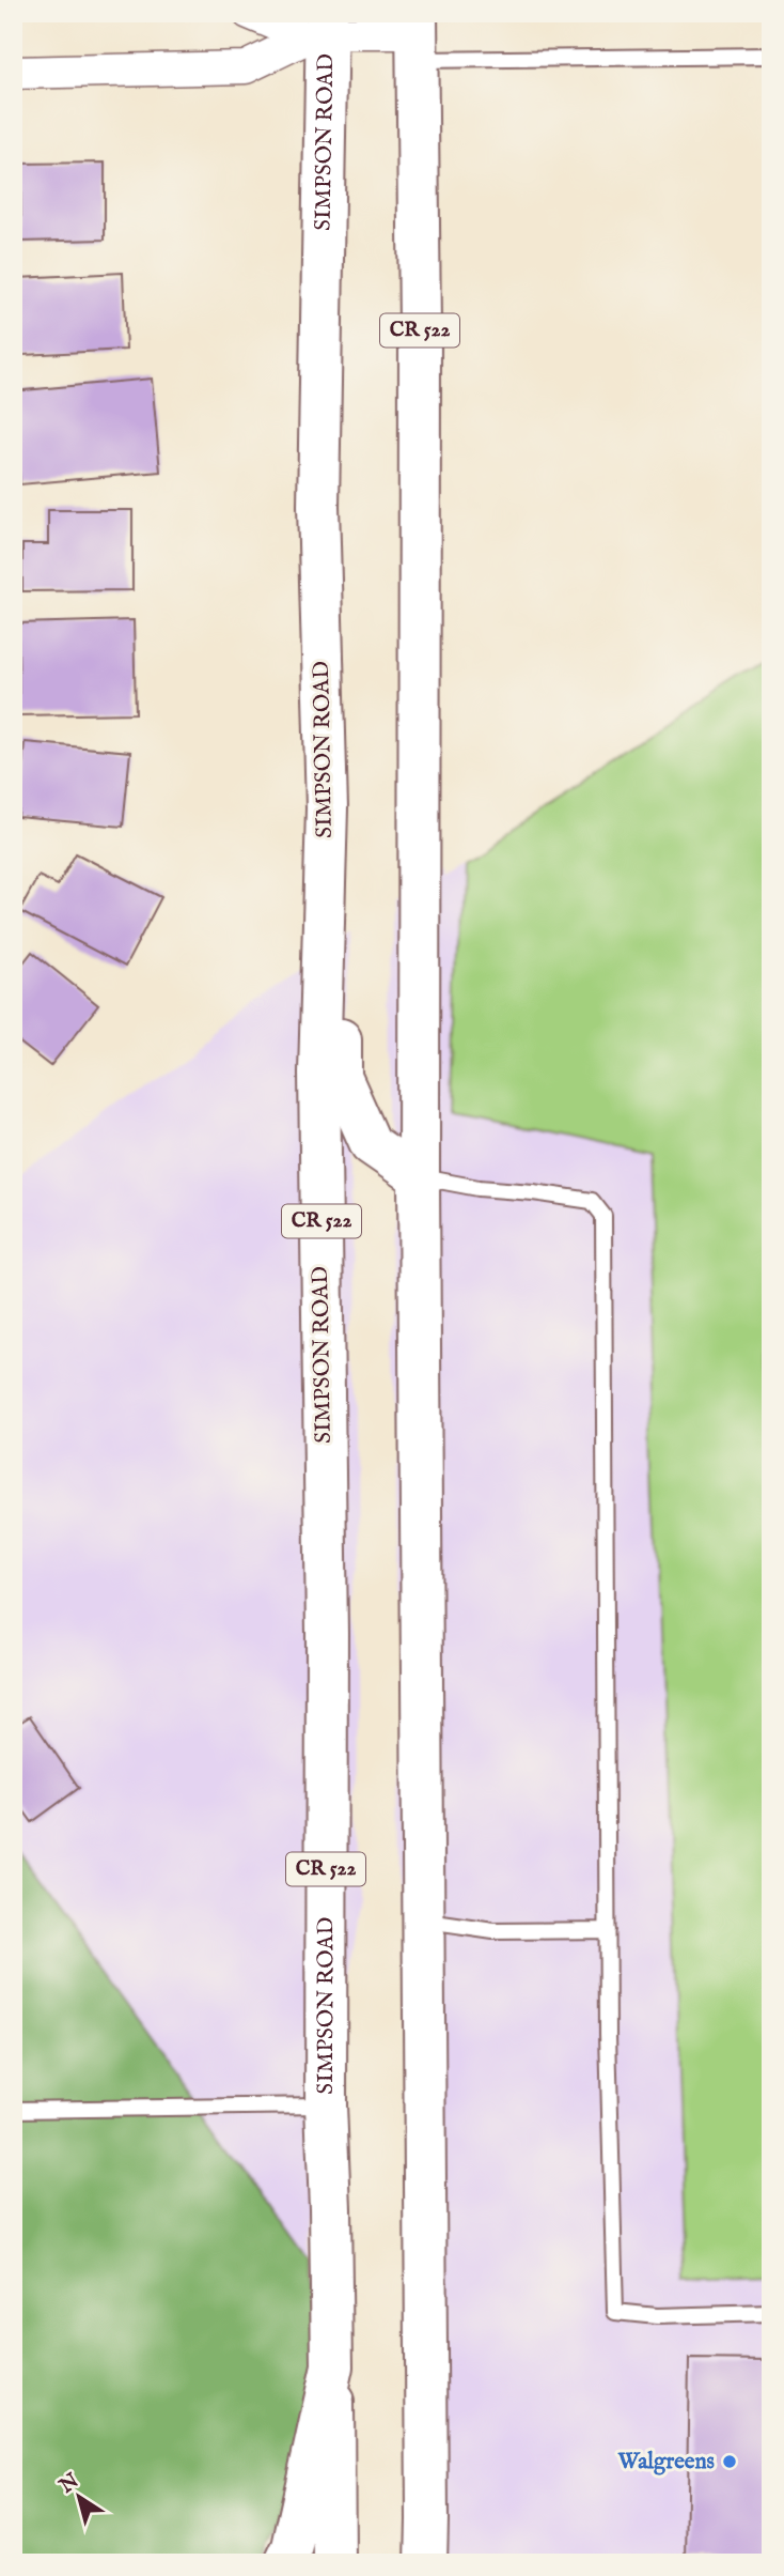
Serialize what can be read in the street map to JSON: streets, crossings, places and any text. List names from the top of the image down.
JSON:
{
  "streets": {
    "main road": ["SIMPSON ROAD", "CR 522"]
  },
  "crossings": [
    ["SIMPSON ROAD", "CR 522"]
  ],
  "places": ["Walgreens"],
  "north": "top left"
}
